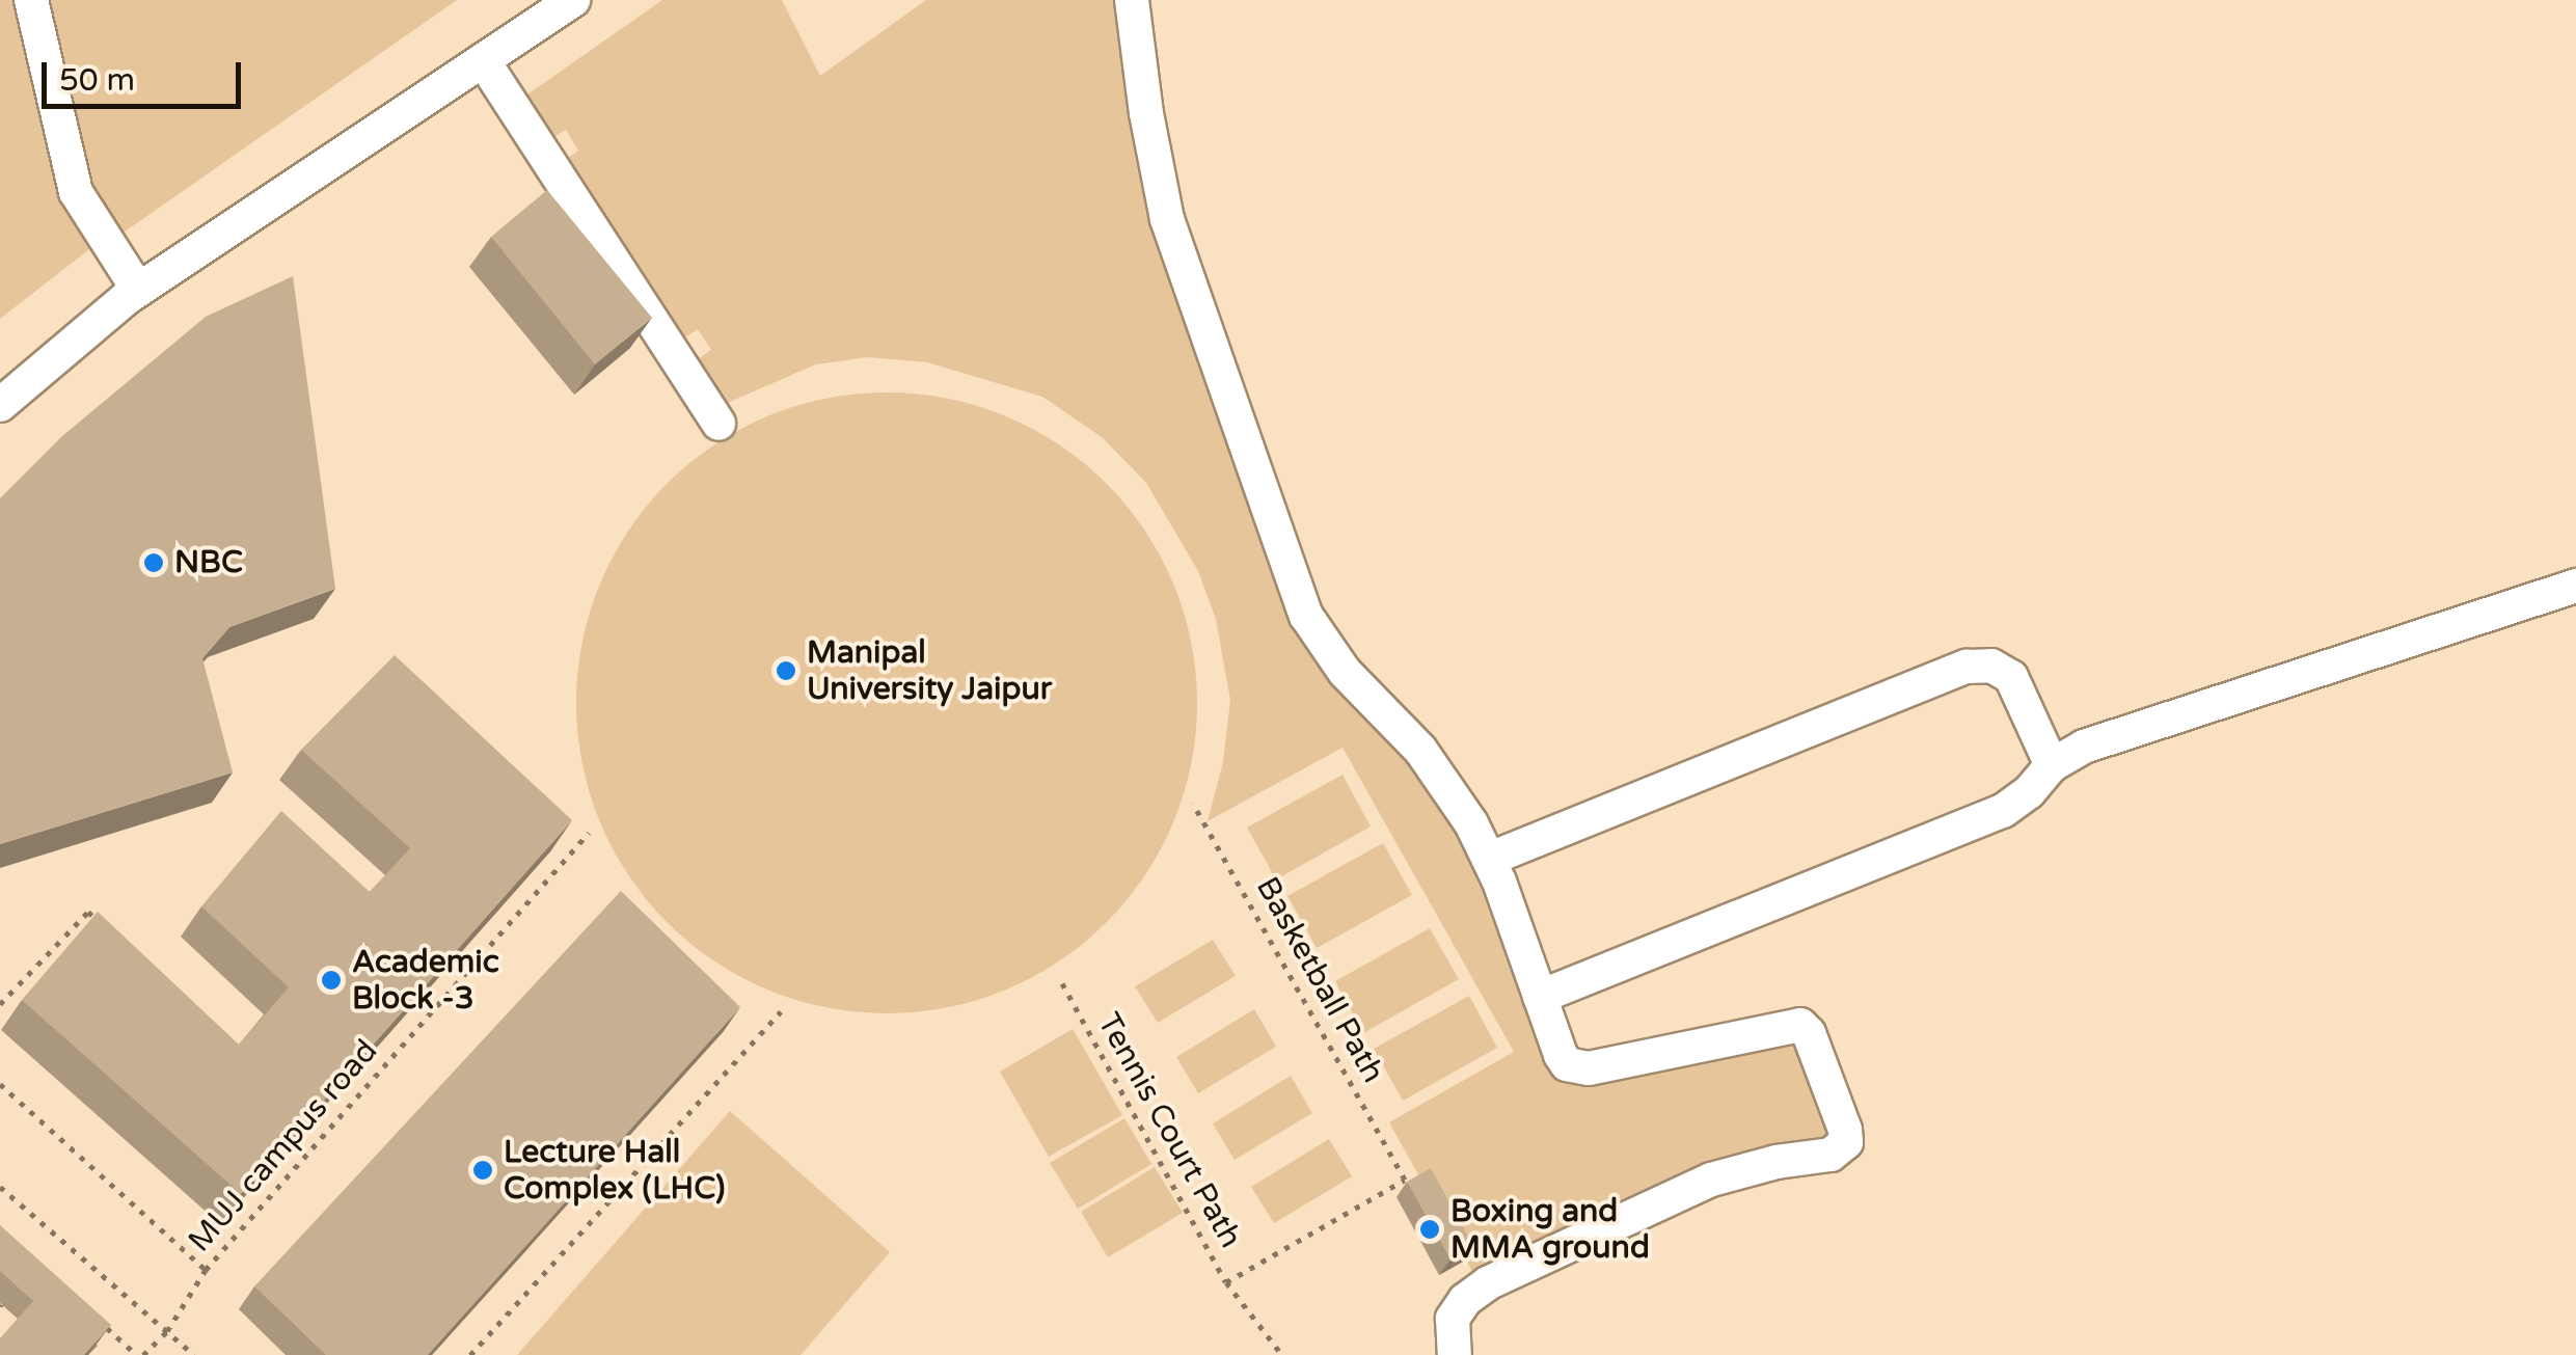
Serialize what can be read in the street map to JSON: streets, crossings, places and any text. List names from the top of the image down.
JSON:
{
  "streets": {
    "path": ["Basketball Path", "Tennis Court Path", "MUJ campus road"]
  },
  "crossings": [
    ["Basketball Path", "Tennis Court Path"]
  ],
  "places": [
    "NBC",
    "Manipal University Jaipur",
    "Academic Block -3",
    "Lecture Hall Complex (LHC)",
    "Boxing and MMA ground"
  ],
  "scale_bar": "50 m"
}
